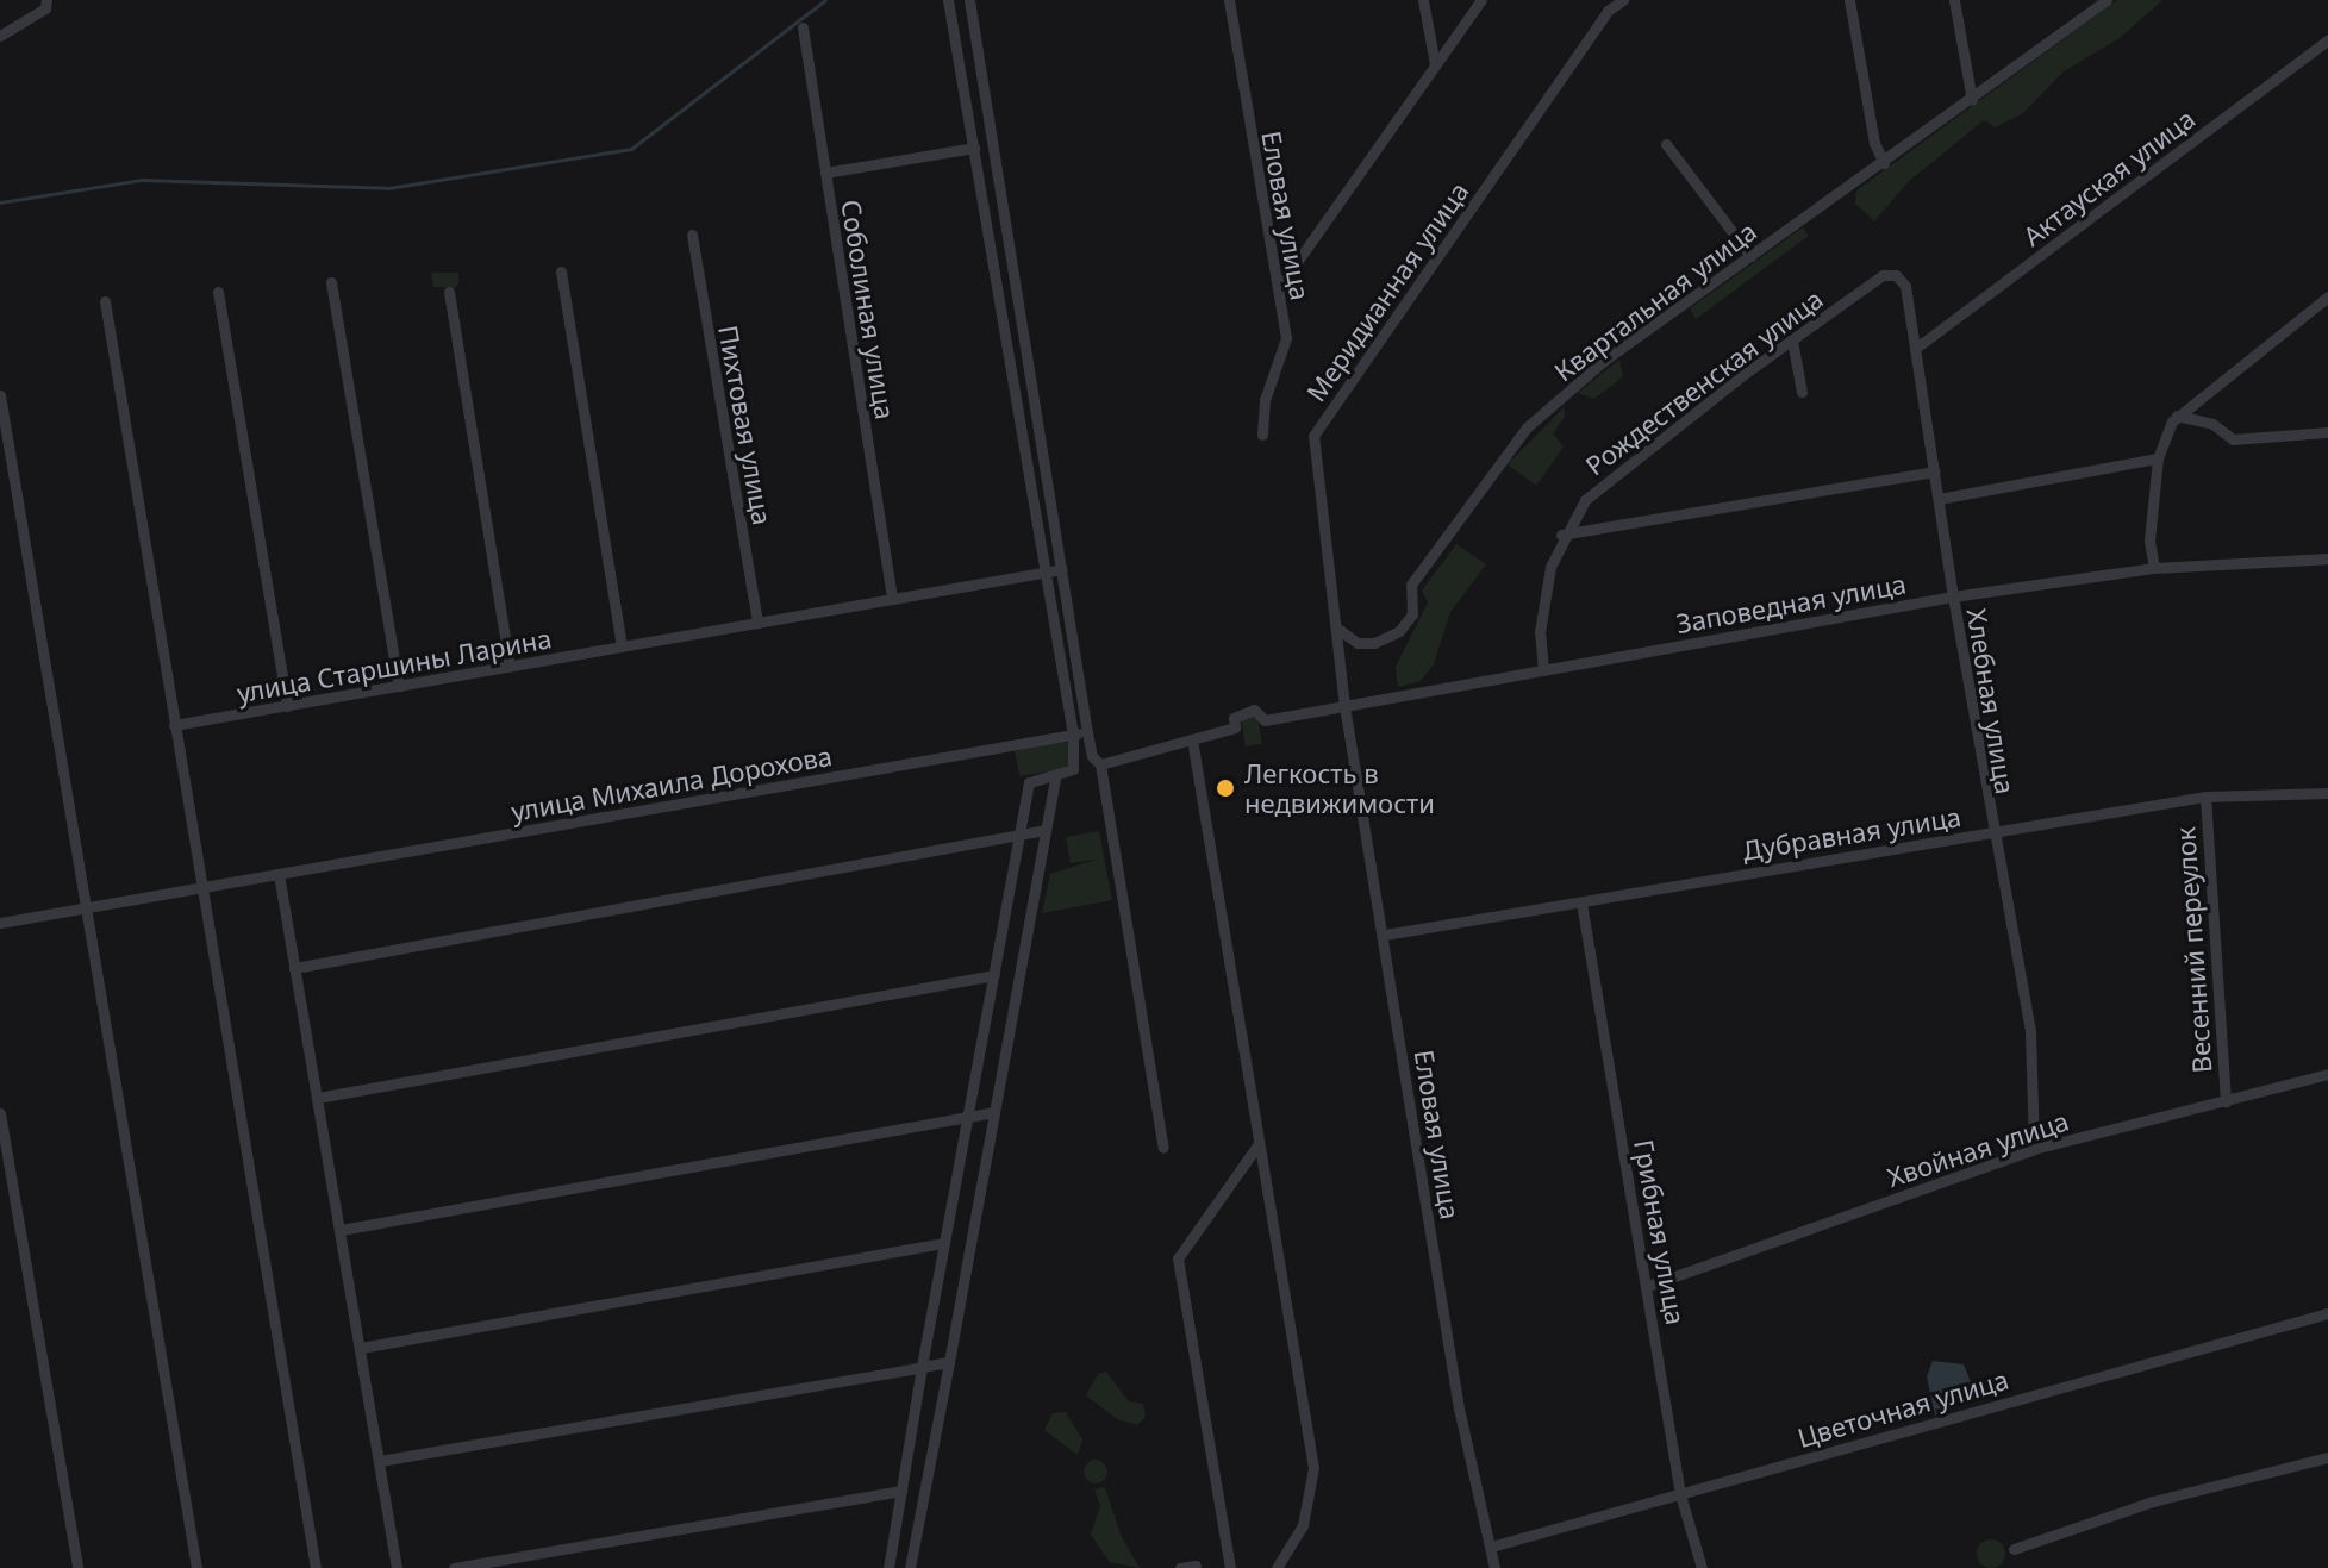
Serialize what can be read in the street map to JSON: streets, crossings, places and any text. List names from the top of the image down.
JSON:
{
  "streets": {
    "street": [
      "Актауская улица",
      "Еловая улица",
      "Меридианная улица",
      "Квартальная улица",
      "Соболиная улица",
      "Рождественская улица",
      "Пихтовая улица",
      "Заповедная улица",
      "улица Старшины Ларина",
      "Хлебная улица",
      "улица Михаила Дорохова",
      "Дубравная улица",
      "Весенний переулок",
      "Хвойная улица",
      "Грибная улица",
      "Цветочная улица"
    ]
  },
  "crossings": [
    ["Актауская улица", "Хлебная улица"],
    ["Еловая улица", "Меридианная улица"],
    ["Еловая улица", "Заповедная улица"],
    ["Еловая улица", "Дубравная улица"],
    ["Еловая улица", "Цветочная улица"],
    ["Меридианная улица", "Квартальная улица"],
    ["Меридианная улица", "Заповедная улица"],
    ["Соболиная улица", "улица Старшины Ларина"],
    ["Рождественская улица", "Хлебная улица"],
    ["Пихтовая улица", "улица Старшины Ларина"],
    ["Заповедная улица", "Хлебная улица"],
    ["Хлебная улица", "Дубравная улица"],
    ["Хлебная улица", "Хвойная улица"],
    ["Дубравная улица", "Весенний переулок"],
    ["Дубравная улица", "Грибная улица"],
    ["Весенний переулок", "Хвойная улица"],
    ["Хвойная улица", "Грибная улица"],
    ["Грибная улица", "Цветочная улица"]
  ],
  "places": ["Легкость в недвижимости"]
}
